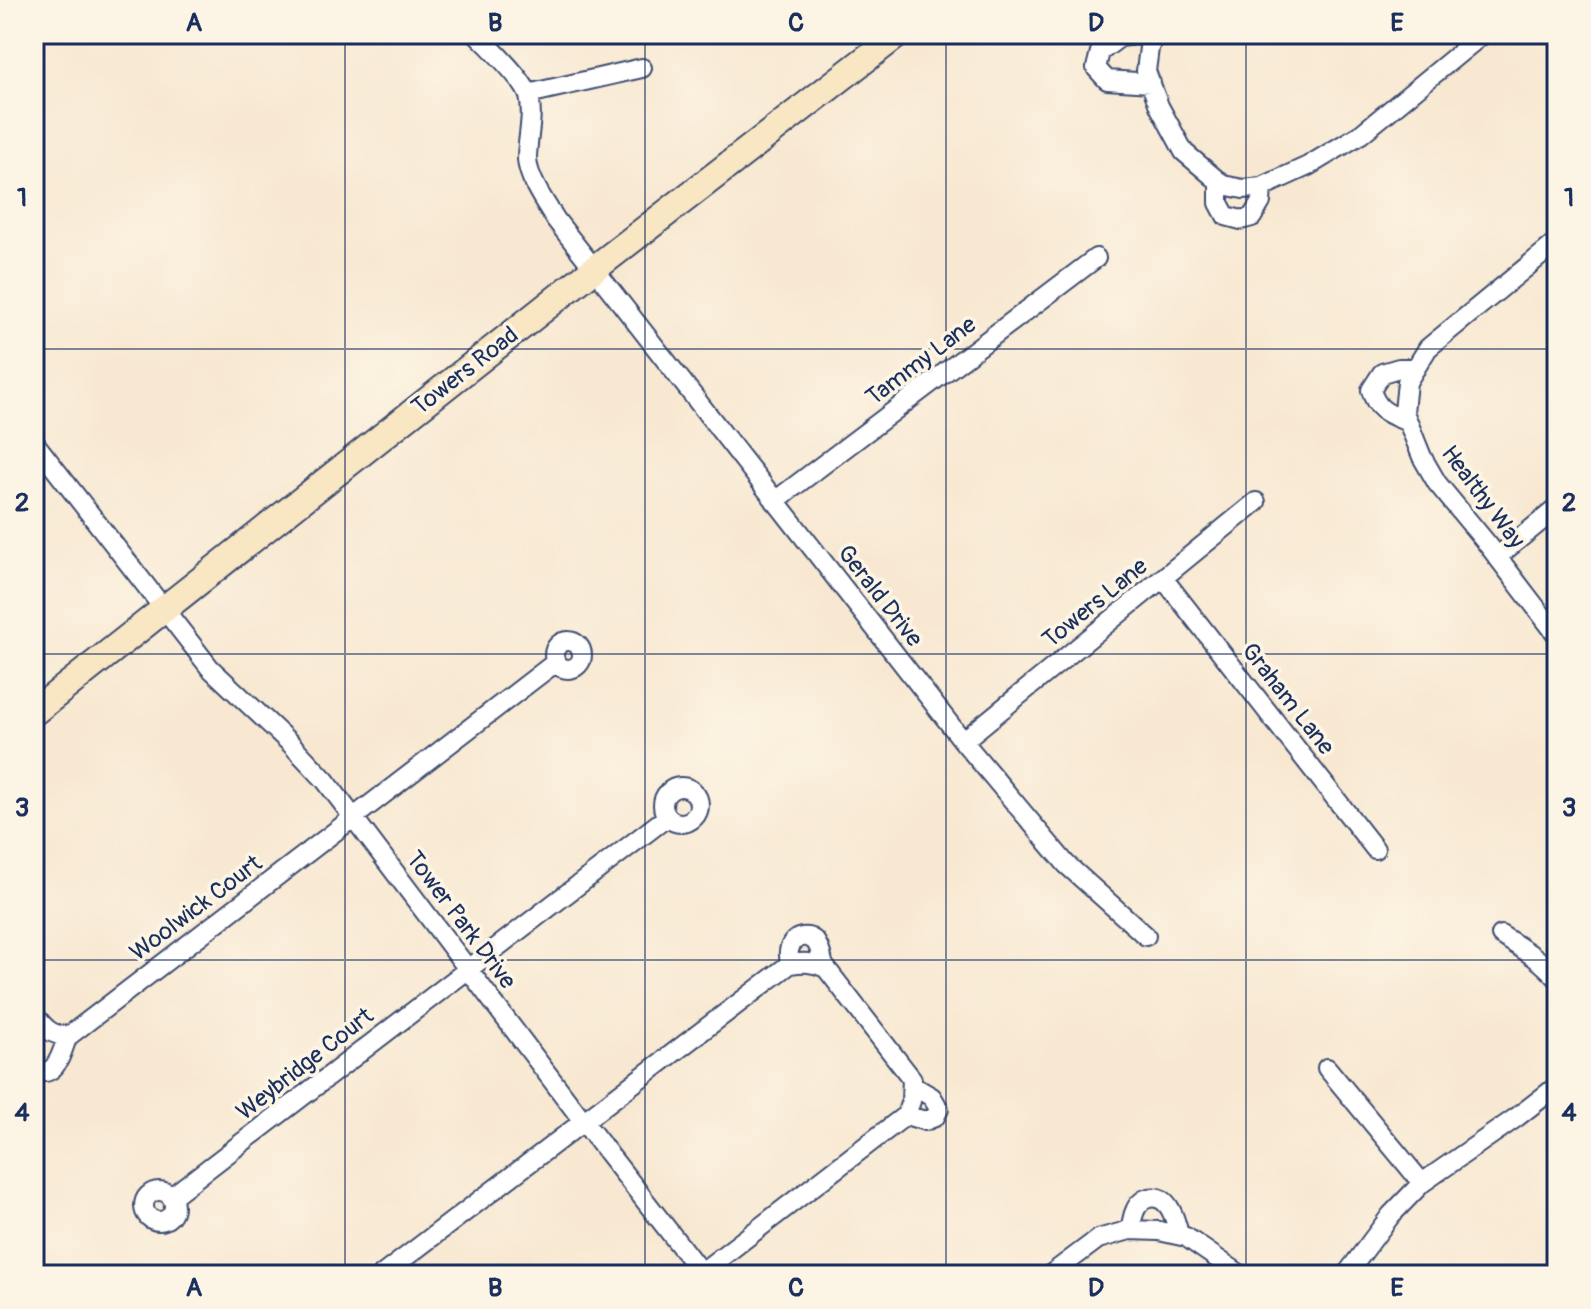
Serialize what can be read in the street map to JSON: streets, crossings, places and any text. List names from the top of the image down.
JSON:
{
  "streets": {
    "main road": ["Towers Road"],
    "street": [
      "Tammy Lane",
      "Healthy Way",
      "Gerald Drive",
      "Towers Lane",
      "Graham Lane",
      "Woolwick Court",
      "Tower Park Drive",
      "Weybridge Court"
    ]
  },
  "crossings": [
    ["Tammy Lane", "Gerald Drive"],
    ["Towers Road", "Gerald Drive"],
    ["Towers Road", "Tower Park Drive"],
    ["Gerald Drive", "Towers Lane"],
    ["Towers Lane", "Graham Lane"],
    ["Woolwick Court", "Tower Park Drive"],
    ["Tower Park Drive", "Weybridge Court"]
  ],
  "grid": {
    "columns": [
      "A",
      "B",
      "C",
      "D",
      "E"
    ],
    "rows": [
      "1",
      "2",
      "3",
      "4"
    ]
  }
}
